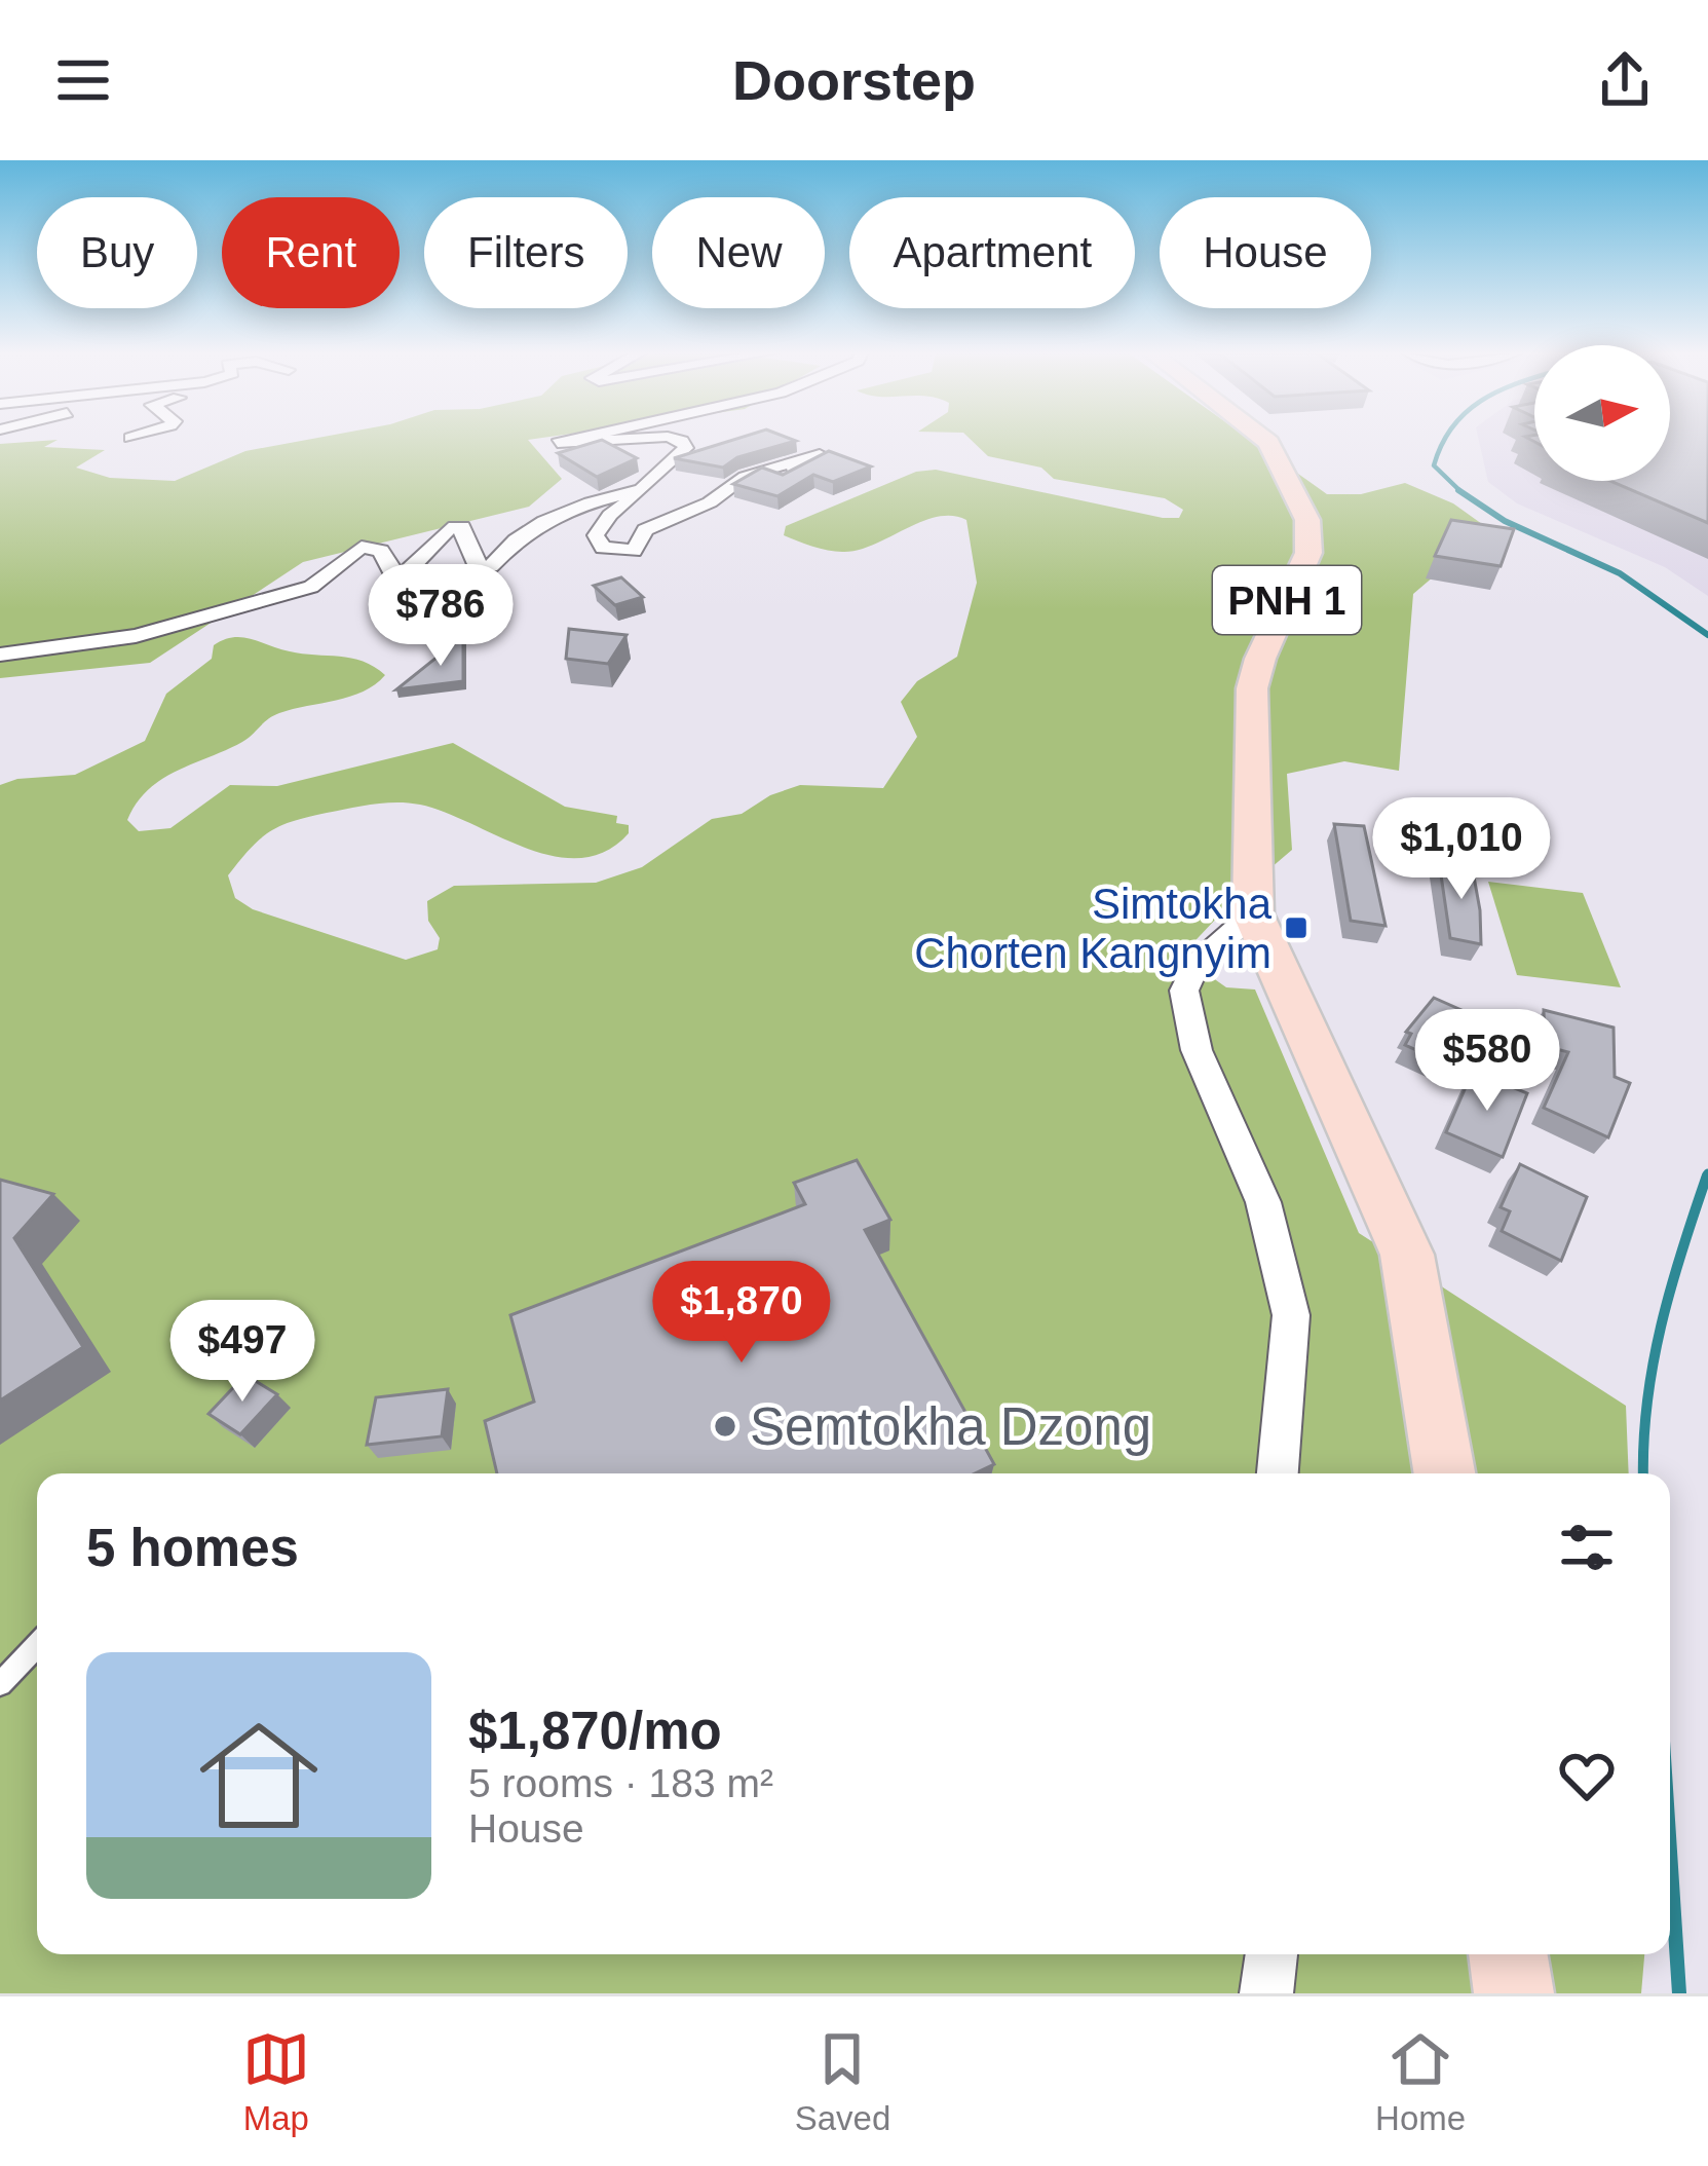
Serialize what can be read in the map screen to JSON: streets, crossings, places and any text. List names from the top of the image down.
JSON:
{
  "streets": {
    "main road": ["PNH 1"]
  },
  "places": {
    "transit": ["Simtokha Chorten Kangnyim"],
    "other": ["Semtokha Dzong"]
  },
  "north": "right",
  "page": {
    "header": "Doorstep",
    "chip": [
      "Buy",
      "Rent",
      "Filters",
      "New",
      "Apartment",
      "House"
    ],
    "price": [
      "$786",
      "$1,010",
      "$580",
      "$1,870",
      "$497"
    ],
    "heading": "5 homes",
    "list": [
      {
        "name": "$1,870/mo",
        "note": "5 rooms · 183 m² · House"
      }
    ],
    "tabs": ["Map", "Saved", "Home"]
  }
}
